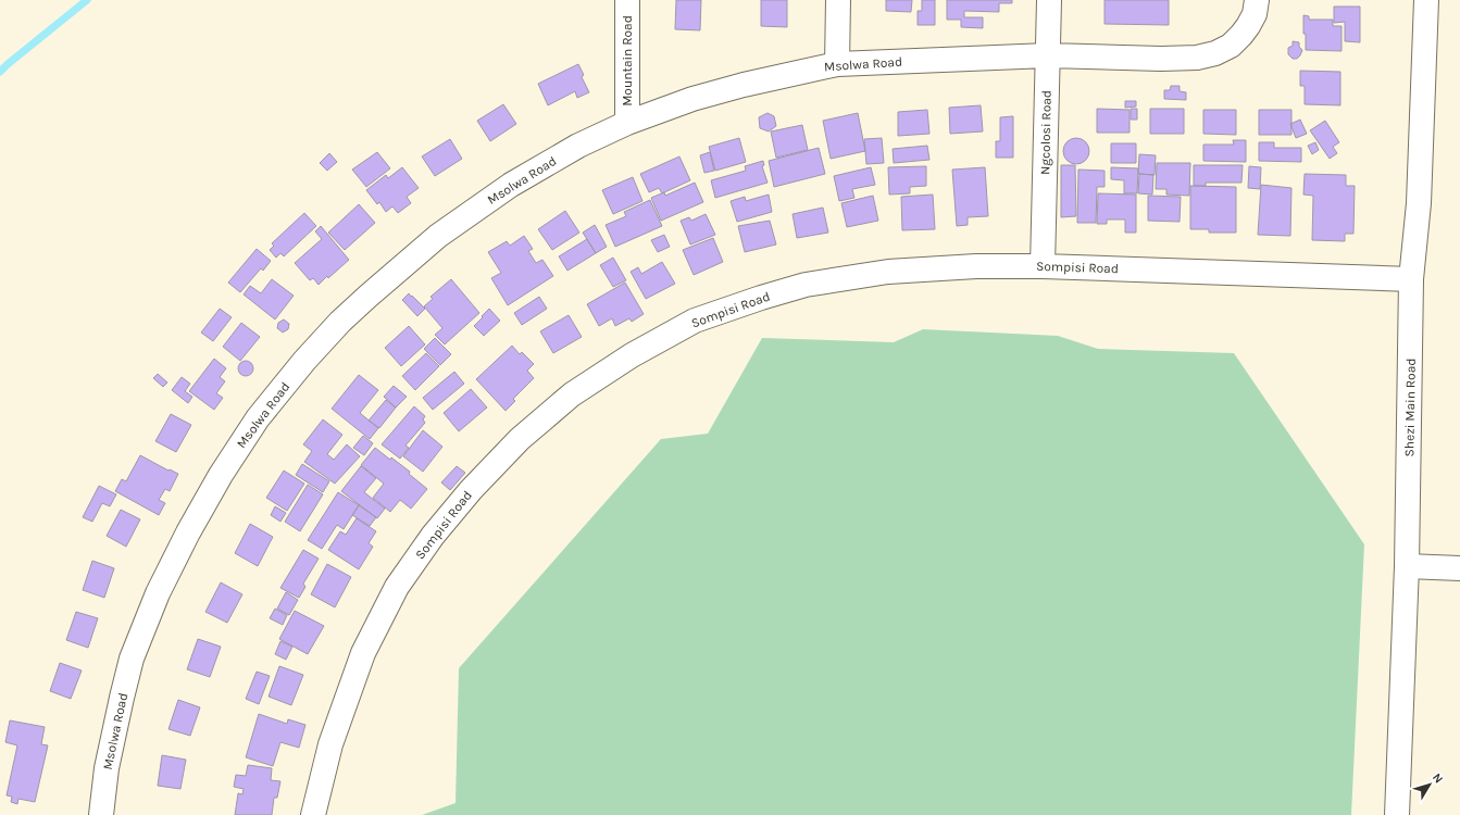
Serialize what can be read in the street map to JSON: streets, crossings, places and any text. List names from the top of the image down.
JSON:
{
  "streets": {
    "street": [
      "Mountain Road",
      "Msolwa Road",
      "Ngcolosi Road",
      "Sompisi Road",
      "Shezi Main Road"
    ]
  },
  "crossings": [
    ["Mountain Road", "Msolwa Road"],
    ["Msolwa Road", "Ngcolosi Road"],
    ["Ngcolosi Road", "Sompisi Road"],
    ["Sompisi Road", "Shezi Main Road"]
  ],
  "north": "top right"
}
